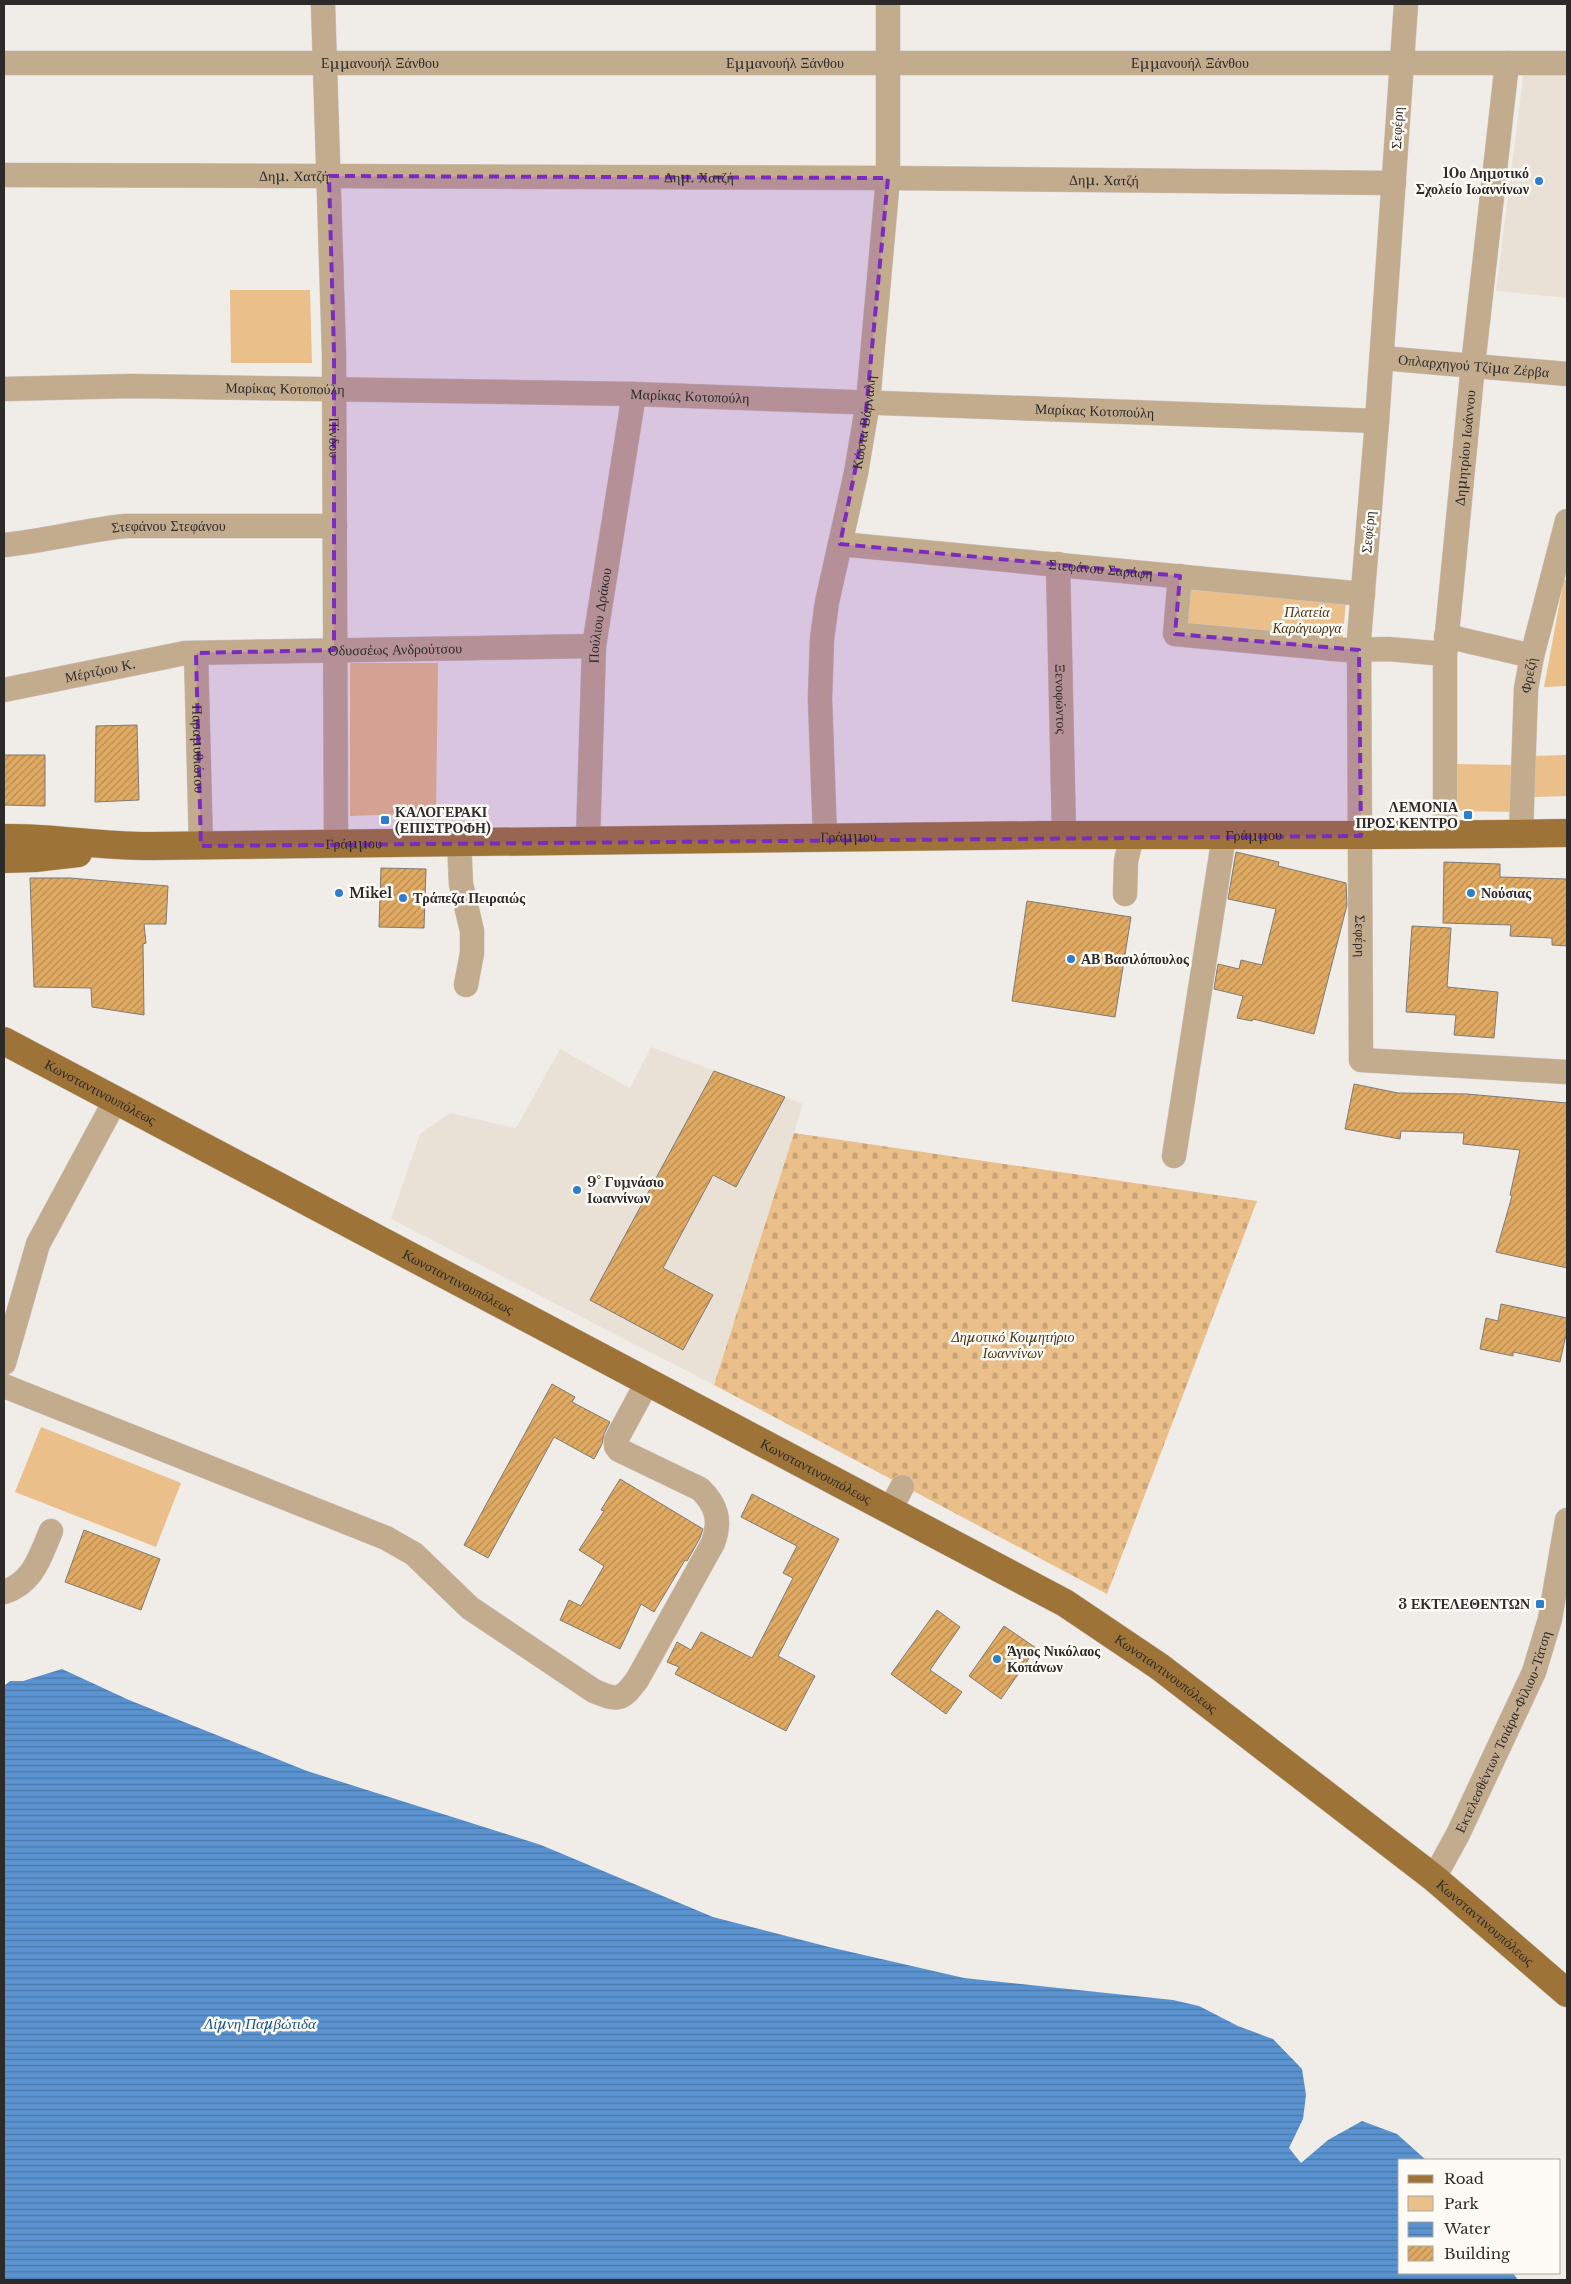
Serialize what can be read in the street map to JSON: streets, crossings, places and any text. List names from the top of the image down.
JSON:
{
  "streets": {
    "main road": ["Γράμμου", "Κωνσταντινουπόλεως"],
    "street": [
      "Εμμανουήλ Ξάνθου",
      "Σεφέρη",
      "Δημ. Χατζή",
      "Οπλαρχηγού Τζίμα Ζέρβα",
      "Μαρίκας Κοτοπούλη",
      "Κώστα Βάρναλη",
      "Πίνδου",
      "Δημητρίου Ιωάννου",
      "Στεφάνου Στεφάνου",
      "Στεφάνου Σαράφη",
      "Πούλιου Δράκου",
      "Οδυσσέως Ανδρούτσου",
      "Μέρτζιου Κ.",
      "Φρεζή",
      "Ξενοφώντος",
      "Παραμυθιώτου",
      "Εκτελεσθέντων Τσιάρα-Φίλιου-Τάτση"
    ]
  },
  "crossings": [
    ["Εμμανουήλ Ξάνθου", "Σεφέρη"],
    ["Εμμανουήλ Ξάνθου", "Κώστα Βάρναλη"],
    ["Εμμανουήλ Ξάνθου", "Πίνδου"],
    ["Εμμανουήλ Ξάνθου", "Δημητρίου Ιωάννου"],
    ["Σεφέρη", "Δημ. Χατζή"],
    ["Σεφέρη", "Οπλαρχηγού Τζίμα Ζέρβα"],
    ["Σεφέρη", "Μαρίκας Κοτοπούλη"],
    ["Σεφέρη", "Στεφάνου Σαράφη"],
    ["Σεφέρη", "Γράμμου"],
    ["Δημ. Χατζή", "Κώστα Βάρναλη"],
    ["Δημ. Χατζή", "Πίνδου"],
    ["Οπλαρχηγού Τζίμα Ζέρβα", "Δημητρίου Ιωάννου"],
    ["Μαρίκας Κοτοπούλη", "Κώστα Βάρναλη"],
    ["Μαρίκας Κοτοπούλη", "Πίνδου"],
    ["Μαρίκας Κοτοπούλη", "Πούλιου Δράκου"],
    ["Κώστα Βάρναλη", "Στεφάνου Σαράφη"],
    ["Κώστα Βάρναλη", "Γράμμου"],
    ["Πίνδου", "Στεφάνου Στεφάνου"],
    ["Πίνδου", "Οδυσσέως Ανδρούτσου"],
    ["Πίνδου", "Γράμμου"],
    ["Δημητρίου Ιωάννου", "Γράμμου"],
    ["Στεφάνου Σαράφη", "Ξενοφώντος"],
    ["Πούλιου Δράκου", "Οδυσσέως Ανδρούτσου"],
    ["Πούλιου Δράκου", "Γράμμου"],
    ["Οδυσσέως Ανδρούτσου", "Μέρτζιου Κ."],
    ["Οδυσσέως Ανδρούτσου", "Παραμυθιώτου"],
    ["Μέρτζιου Κ.", "Παραμυθιώτου"],
    ["Φρεζή", "Γράμμου"],
    ["Ξενοφώντος", "Γράμμου"],
    ["Παραμυθιώτου", "Γράμμου"],
    ["Κωνσταντινουπόλεως", "Εκτελεσθέντων Τσιάρα-Φίλιου-Τάτση"]
  ],
  "water": ["Λίμνη Παμβώτιδα"],
  "parks": ["Πλατεία Καράγιωργα", "Δημοτικό Κοιμητήριο Ιωαννίνων"],
  "places": {
    "other": [
      "10ο Δημοτικό Σχολείο Ιωαννίνων",
      "Mikel",
      "Νούσιας",
      "Τράπεζα Πειραιώς",
      "ΑΒ Βασιλόπουλος",
      "9° Γυμνάσιο Ιωαννίνων",
      "Άγιος Νικόλαος Κοπάνων"
    ],
    "transit": ["ΛΕΜΟΝΙΑ ΠΡΟΣ ΚΕΝΤΡΟ", "ΚΑΛΟΓΕΡΑΚΙ (ΕΠΙΣΤΡΟΦΗ)", "3 ΕΚΤΕΛΕΘΕΝΤΩΝ"]
  },
  "legend": [
    "Road",
    "Park",
    "Water",
    "Building"
  ]
}
